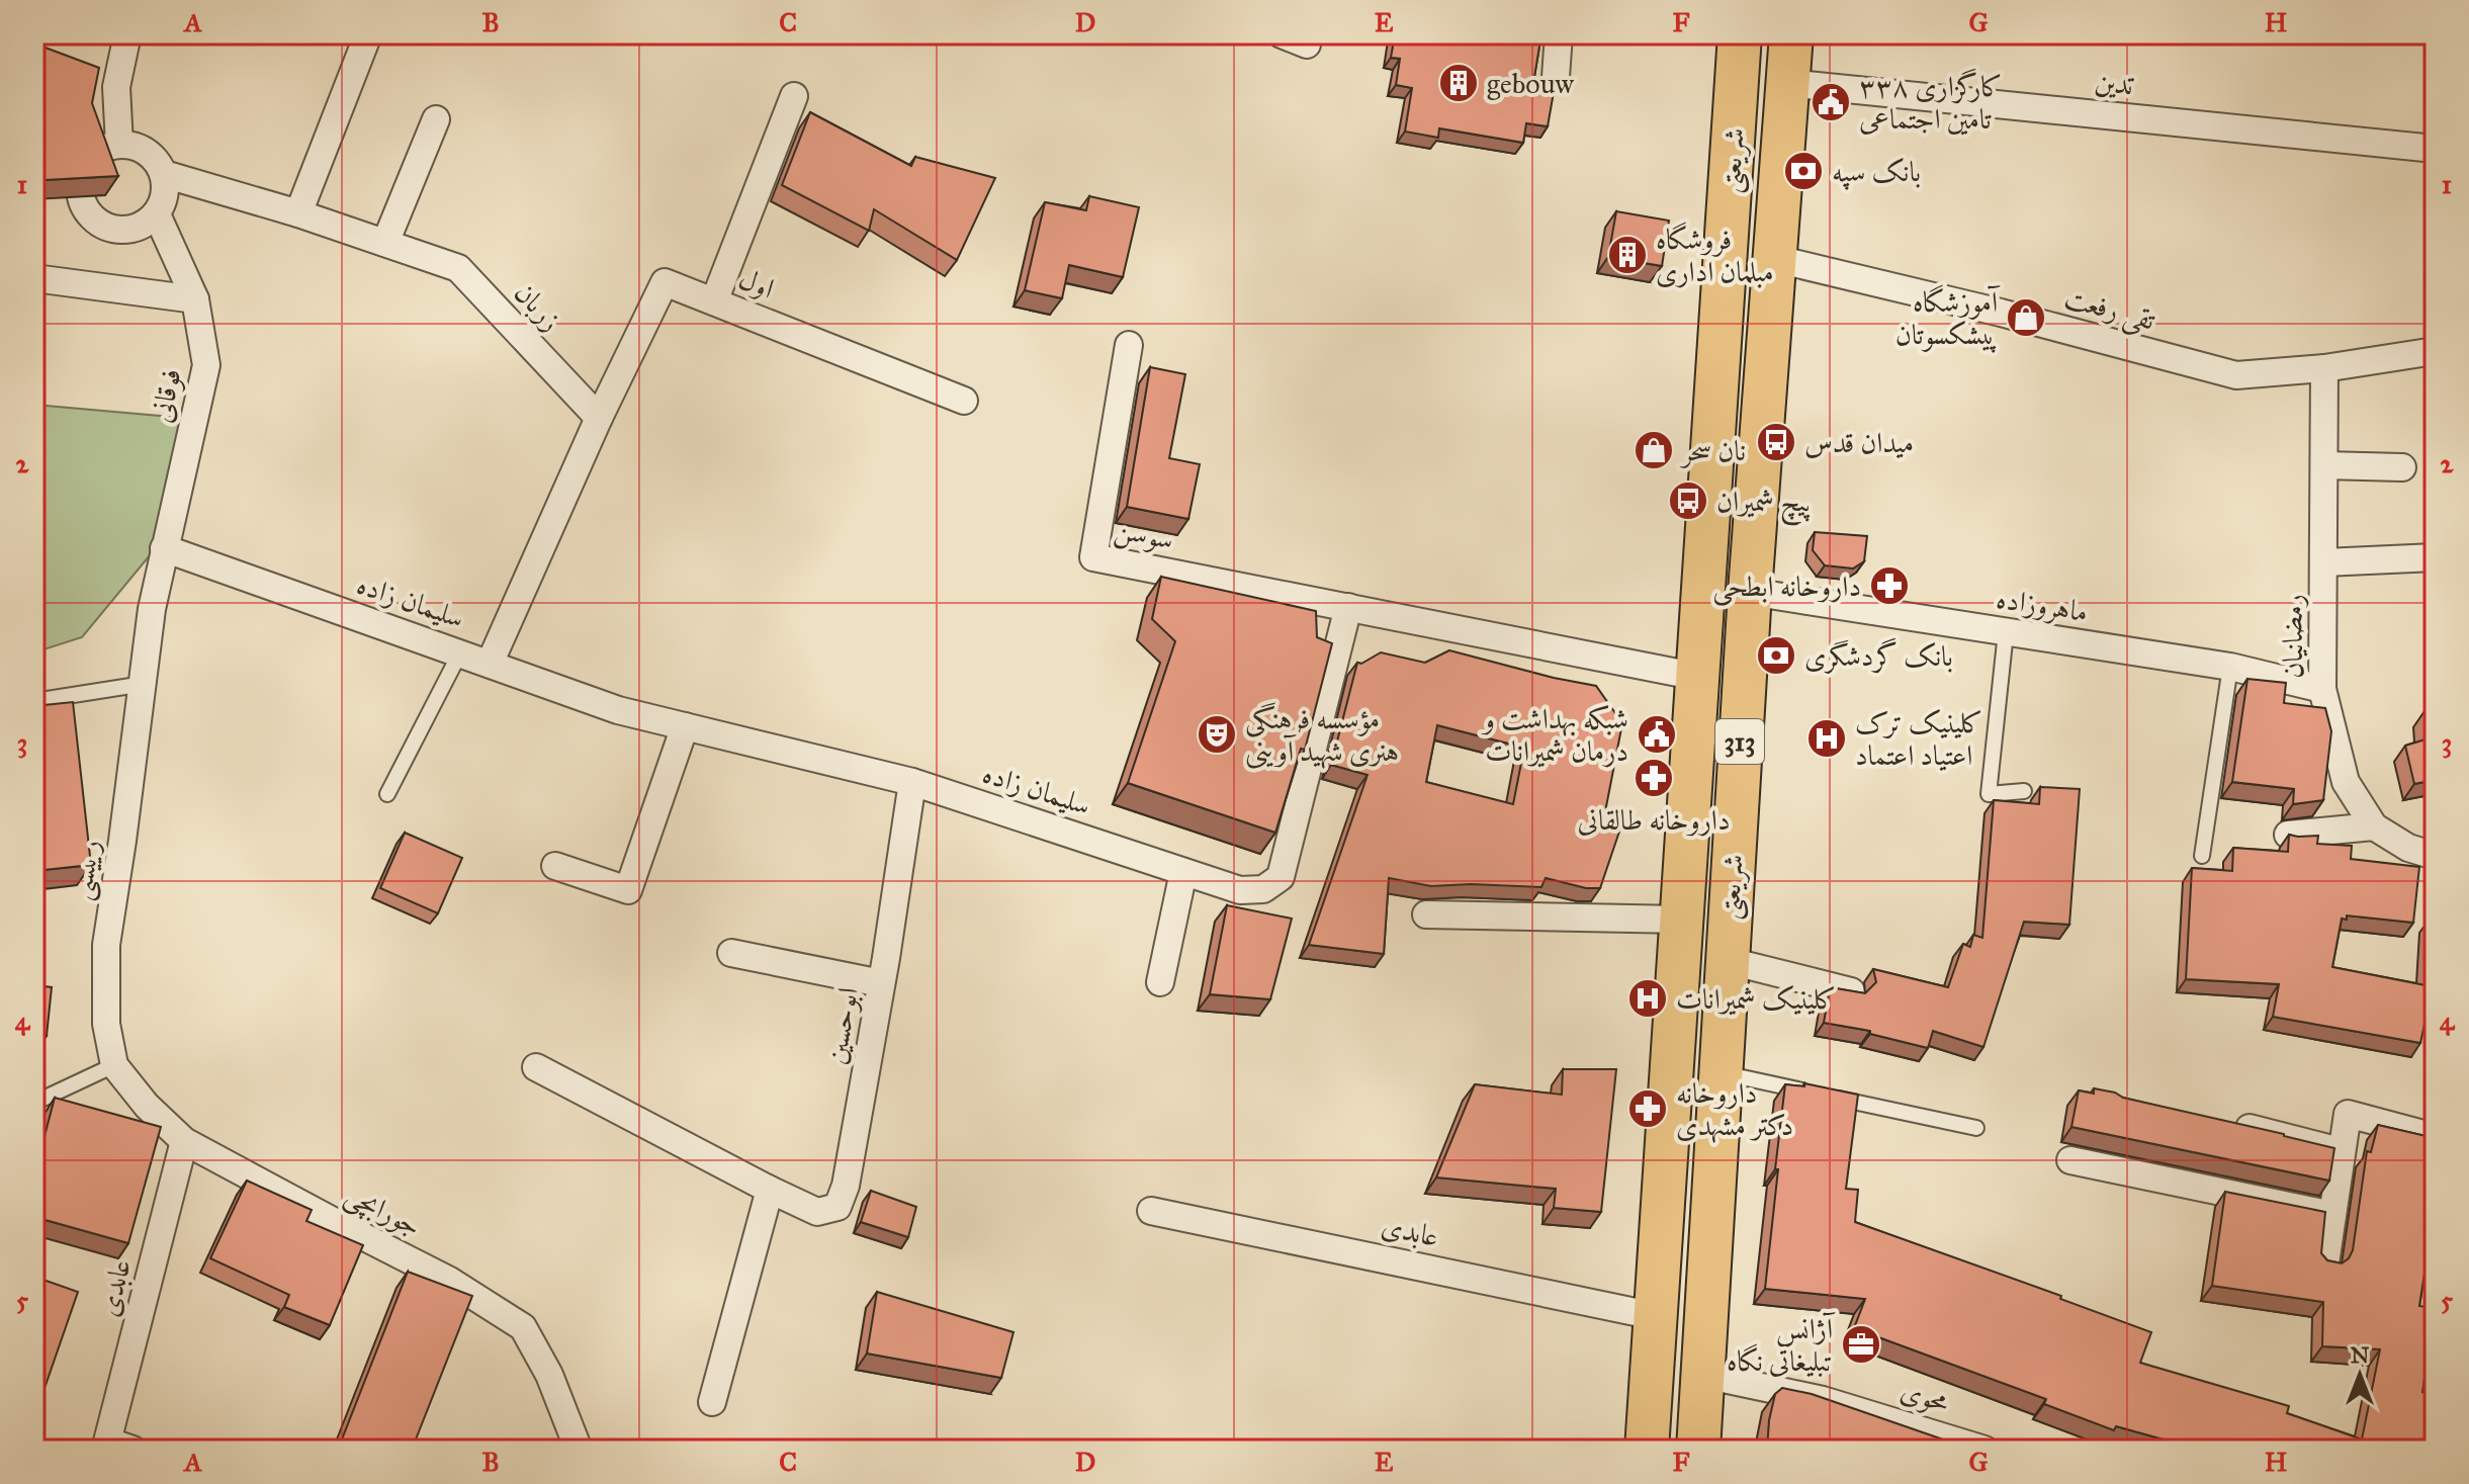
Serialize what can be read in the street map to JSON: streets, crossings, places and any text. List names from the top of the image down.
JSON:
{
  "streets": {
    "main road": ["شریعتی", "313"],
    "street": [
      "تدین",
      "اول",
      "زربان",
      "تقی رفعت",
      "فوقانی",
      "سوسن",
      "سلیمان زاده",
      "ماهروزاده",
      "رمضانیان",
      "رییسی",
      "ابوحسین",
      "جورابچی",
      "عابدی",
      "محوی"
    ]
  },
  "crossings": [
    ["تدین", "شریعتی"],
    ["شریعتی", "تقی رفعت"],
    ["شریعتی", "ماهروزاده"],
    ["شریعتی", "عابدی"],
    ["شریعتی", "محوی"],
    ["اول", "زربان"],
    ["زربان", "فوقانی"],
    ["تقی رفعت", "رمضانیان"],
    ["فوقانی", "سلیمان زاده"],
    ["فوقانی", "رییسی"],
    ["سوسن", "سلیمان زاده"],
    ["سلیمان زاده", "ابوحسین"],
    ["ماهروزاده", "رمضانیان"],
    ["رییسی", "جورابچی"],
    ["جورابچی", "عابدی"]
  ],
  "places": {
    "building": ["gebouw", "فروشگاه مبلمان اداری"],
    "public building": ["کارگزاری ٣٣٨ تامین اجتماعی", "شبکه بهداشت و درمان شمیرانات"],
    "bank": ["بانک سپه", "بانک گردشگری"],
    "shop": ["آموزشگاه پیشکسوتان", "نان سحر"],
    "bus stop": ["میدان قدس", "پیچ شمیران"],
    "pharmacy": ["داروخانه ابطحی", "داروخانه طالقانی", "داروخانه دکتر مشهدی"],
    "theatre": ["مؤسسه فرهنگی هنری شهید آوینی"],
    "hospital": ["کلینیک ترک اعتیاد اعتماد", "کلینیک شمیرانات"],
    "office": ["آژانس تبلیغاتی نگاه"]
  },
  "north": "top",
  "grid": {
    "columns": [
      "A",
      "B",
      "C",
      "D",
      "E",
      "F",
      "G",
      "H"
    ],
    "rows": [
      "1",
      "2",
      "3",
      "4",
      "5"
    ]
  }
}
